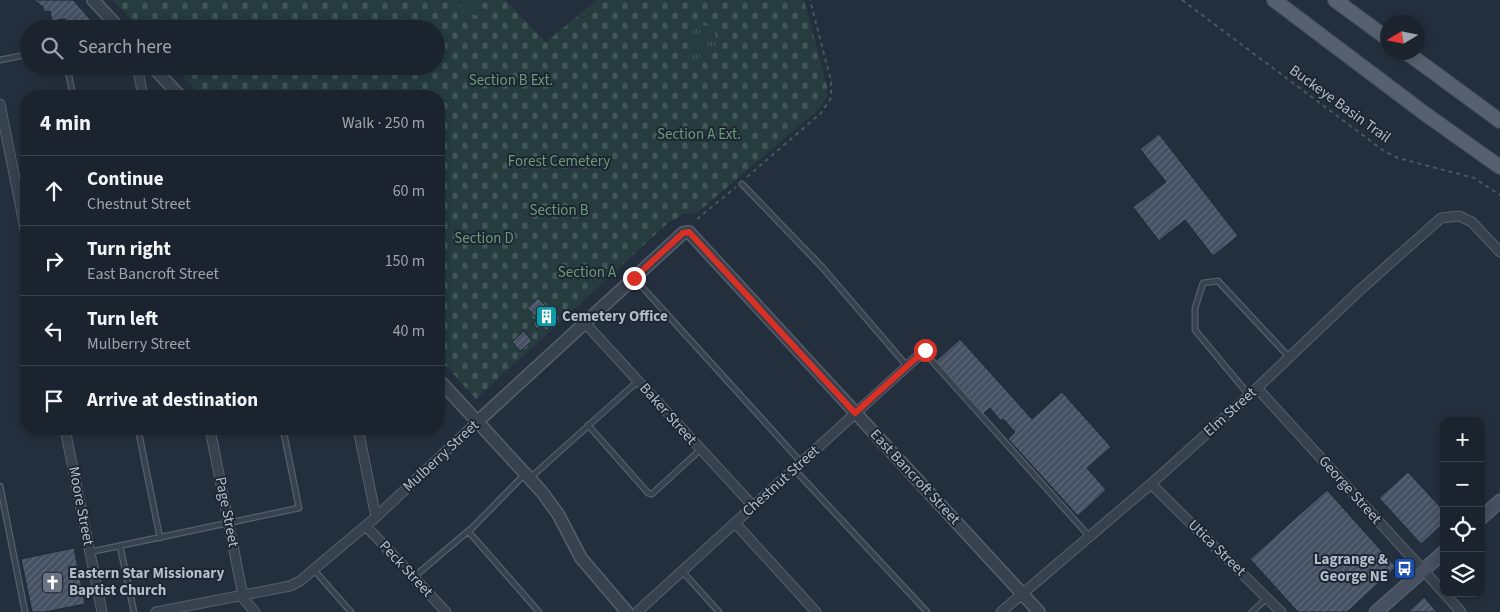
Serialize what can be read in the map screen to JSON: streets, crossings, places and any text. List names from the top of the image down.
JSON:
{
  "streets": {
    "street": [
      "Elm Street",
      "Baker Street",
      "Mulberry Street",
      "East Bancroft Street",
      "Chestnut Street",
      "George Street",
      "Moore Street",
      "Page Street",
      "Utica Street",
      "Peck Street"
    ],
    "path": ["Buckeye Basin Trail"]
  },
  "crossings": [
    ["Elm Street", "East Bancroft Street"],
    ["Elm Street", "George Street"],
    ["Elm Street", "Utica Street"],
    ["Baker Street", "Mulberry Street"],
    ["Baker Street", "Chestnut Street"],
    ["Mulberry Street", "East Bancroft Street"],
    ["Mulberry Street", "Page Street"],
    ["Mulberry Street", "Peck Street"],
    ["East Bancroft Street", "Chestnut Street"]
  ],
  "parks": [
    "Section B Ext.",
    "Section A Ext.",
    "Forest Cemetery",
    "Section B",
    "Section D",
    "Section A"
  ],
  "places": {
    "building": ["Cemetery Office"],
    "bus stop": ["Lagrange & George NE"],
    "church": ["Eastern Star Missionary Baptist Church"]
  },
  "north": "left",
  "page": {
    "search": "Search here",
    "heading": ["4 min", "Walk · 250 m"],
    "list": [
      ["Continue", "Chestnut Street", "60 m"],
      ["Turn right", "East Bancroft Street", "150 m"],
      ["Turn left", "Mulberry Street", "40 m"],
      "Arrive at destination"
    ],
    "map_buttons": ["+", "−"]
  }
}
